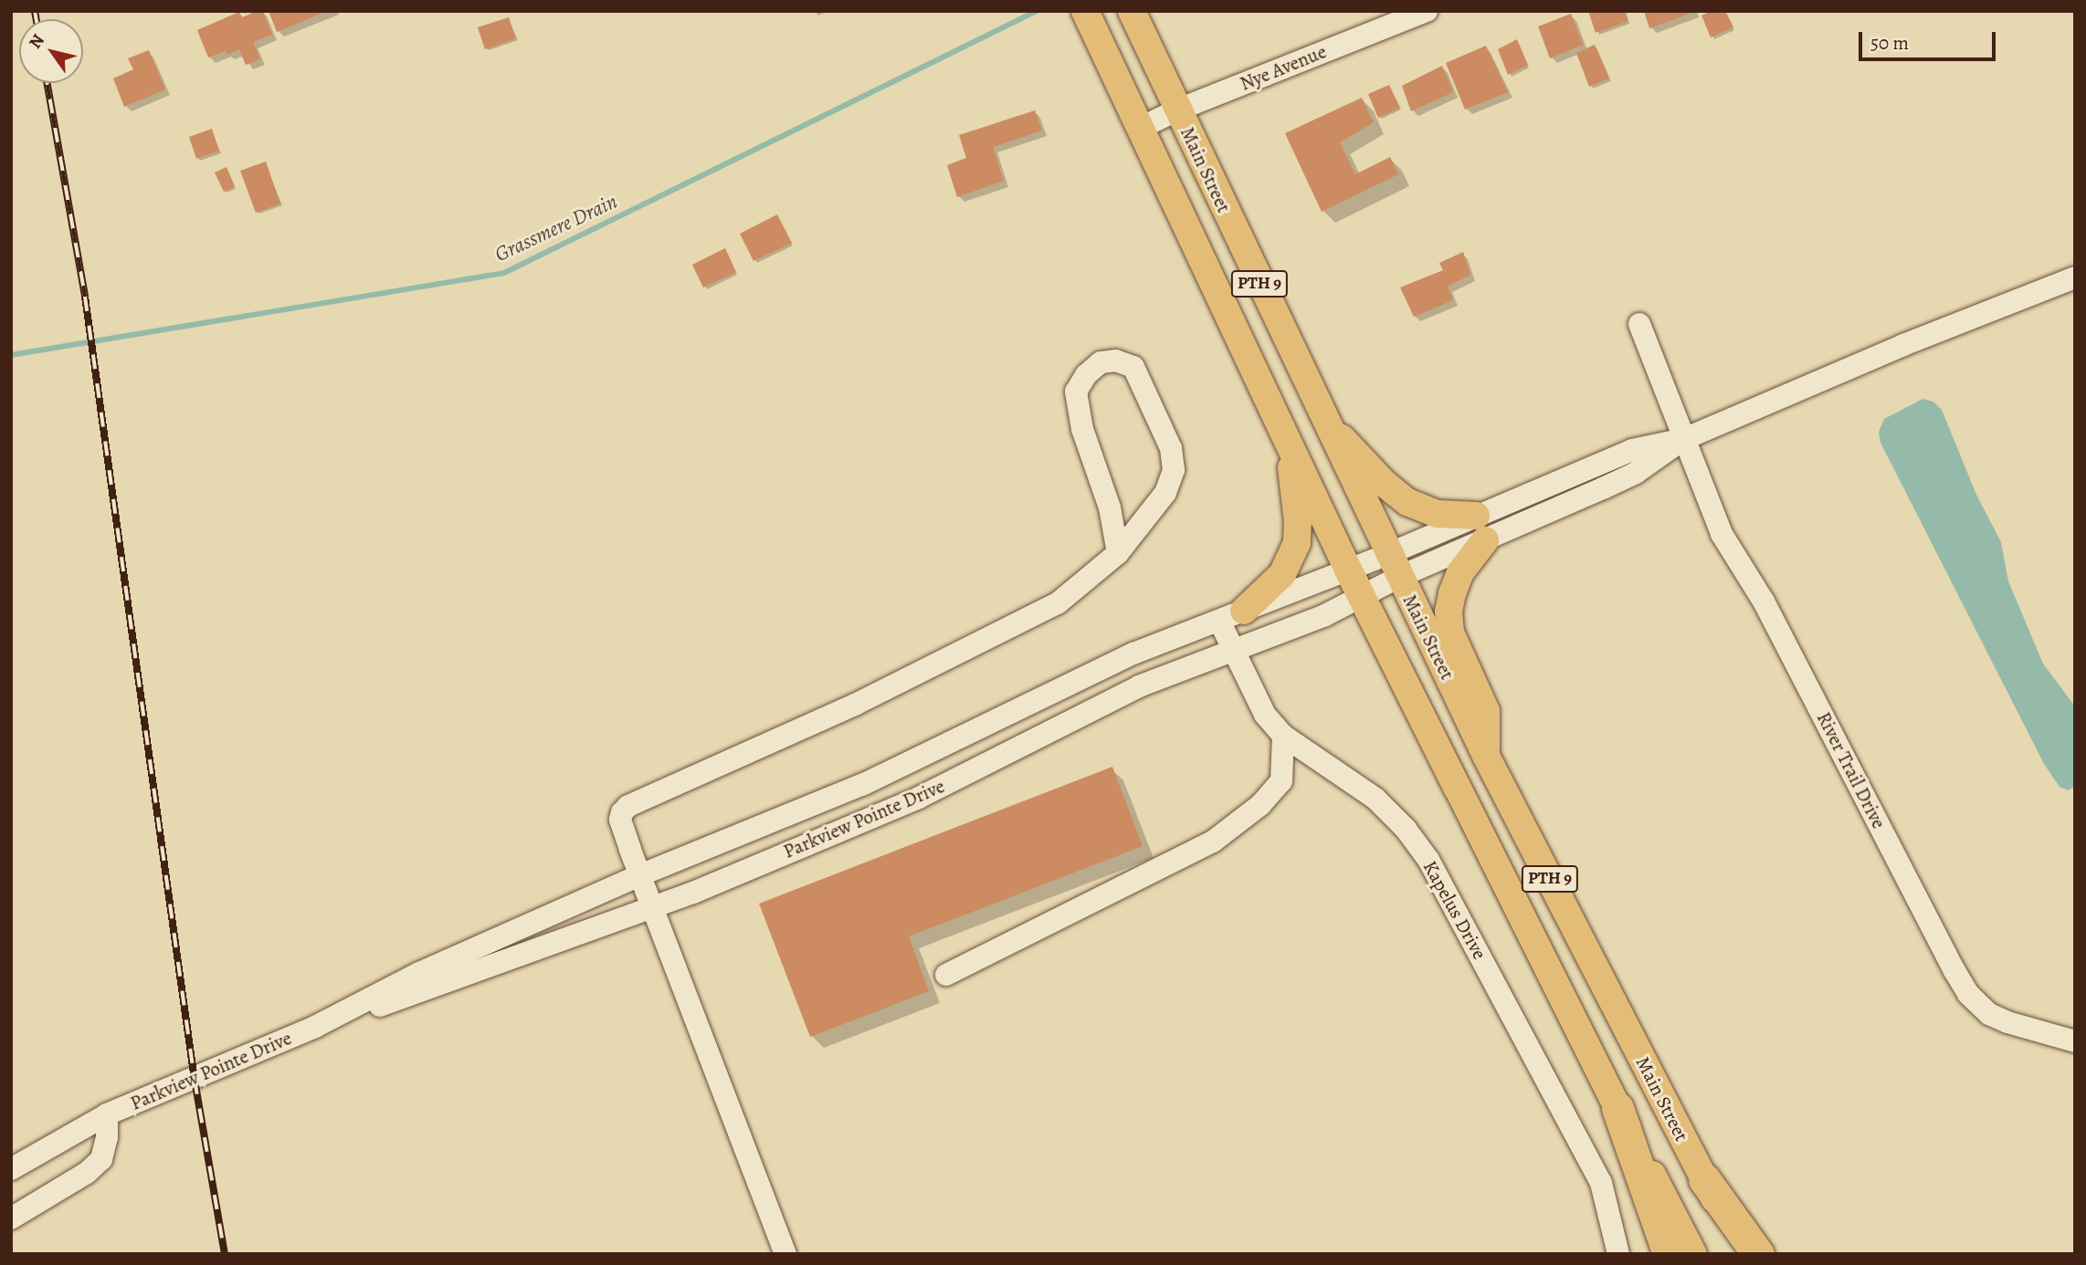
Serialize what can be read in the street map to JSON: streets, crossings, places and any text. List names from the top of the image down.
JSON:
{
  "streets": {
    "main road": ["Main Street", "PTH 9"],
    "street": [
      "Nye Avenue",
      "River Trail Drive",
      "Parkview Pointe Drive",
      "Kapelus Drive"
    ]
  },
  "crossings": [
    ["Nye Avenue", "Main Street"],
    ["Nye Avenue", "PTH 9"],
    ["Main Street", "Parkview Pointe Drive"],
    ["PTH 9", "Parkview Pointe Drive"],
    ["Parkview Pointe Drive", "Kapelus Drive"]
  ],
  "water": ["Grassmere Drain"],
  "scale_bar": "50 m",
  "north": "top left"
}
